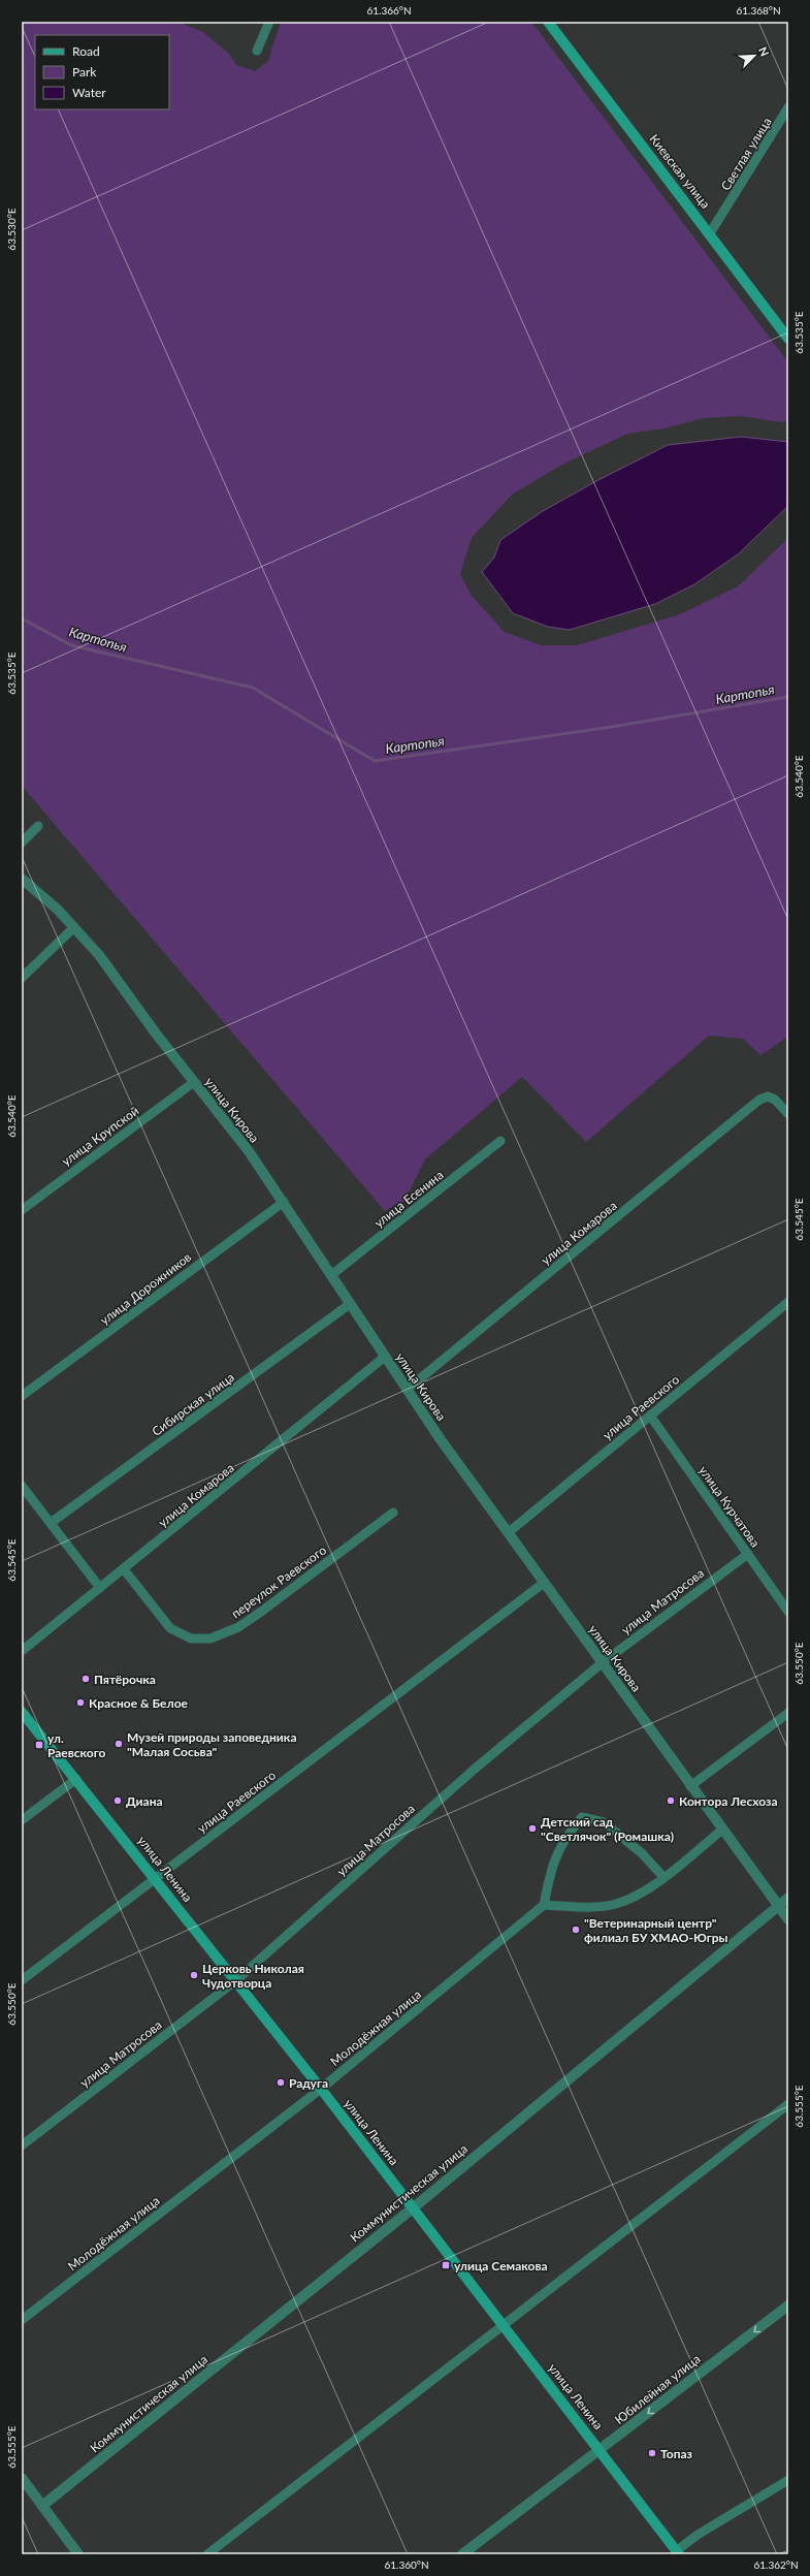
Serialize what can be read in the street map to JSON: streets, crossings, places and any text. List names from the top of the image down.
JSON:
{
  "streets": {
    "main road": ["Киевская улица", "улица Ленина"],
    "street": [
      "Светлая улица",
      "улица Кирова",
      "улица Крупской",
      "улица Есенина",
      "улица Комарова",
      "улица Дорожников",
      "Сибирская улица",
      "улица Раевского",
      "улица Курчатова",
      "переулок Раевского",
      "улица Матросова",
      "Молодёжная улица",
      "Коммунистическая улица",
      "Юбилейная улица"
    ]
  },
  "crossings": [
    ["Светлая улица", "Киевская улица"],
    ["улица Кирова", "улица Крупской"],
    ["улица Кирова", "улица Есенина"],
    ["улица Кирова", "улица Комарова"],
    ["улица Кирова", "улица Дорожников"],
    ["улица Кирова", "Сибирская улица"],
    ["улица Кирова", "улица Раевского"],
    ["улица Кирова", "улица Матросова"],
    ["улица Кирова", "Коммунистическая улица"],
    ["улица Комарова", "переулок Раевского"],
    ["улица Раевского", "улица Курчатова"],
    ["улица Раевского", "улица Ленина"],
    ["улица Курчатова", "улица Матросова"],
    ["улица Матросова", "улица Ленина"],
    ["улица Ленина", "Молодёжная улица"],
    ["улица Ленина", "Коммунистическая улица"],
    ["улица Ленина", "Юбилейная улица"]
  ],
  "one_way": ["Юбилейная улица"],
  "water": ["Картопья"],
  "places": {
    "other": [
      "Пятёрочка",
      "Красное & Белое",
      "Музей природы заповедника \"Малая Сосьва\"",
      "Диана",
      "Контора Лесхоза",
      "Детский сад \"Светлячок\" (Ромашка)",
      "\"Ветеринарный центр\" филиал БУ ХМАО-Югры",
      "Церковь Николая Чудотворца",
      "Радуга",
      "Топаз"
    ],
    "transit": ["ул. Раевского", "улица Семакова"]
  },
  "legend": ["Road", "Park", "Water"],
  "north": "top right",
  "coordinates": [
    "61.366°N",
    "61.368°N",
    "63.530°E",
    "63.535°E",
    "63.540°E",
    "63.545°E",
    "63.550°E",
    "63.555°E",
    "61.360°N",
    "61.362°N"
  ]
}
